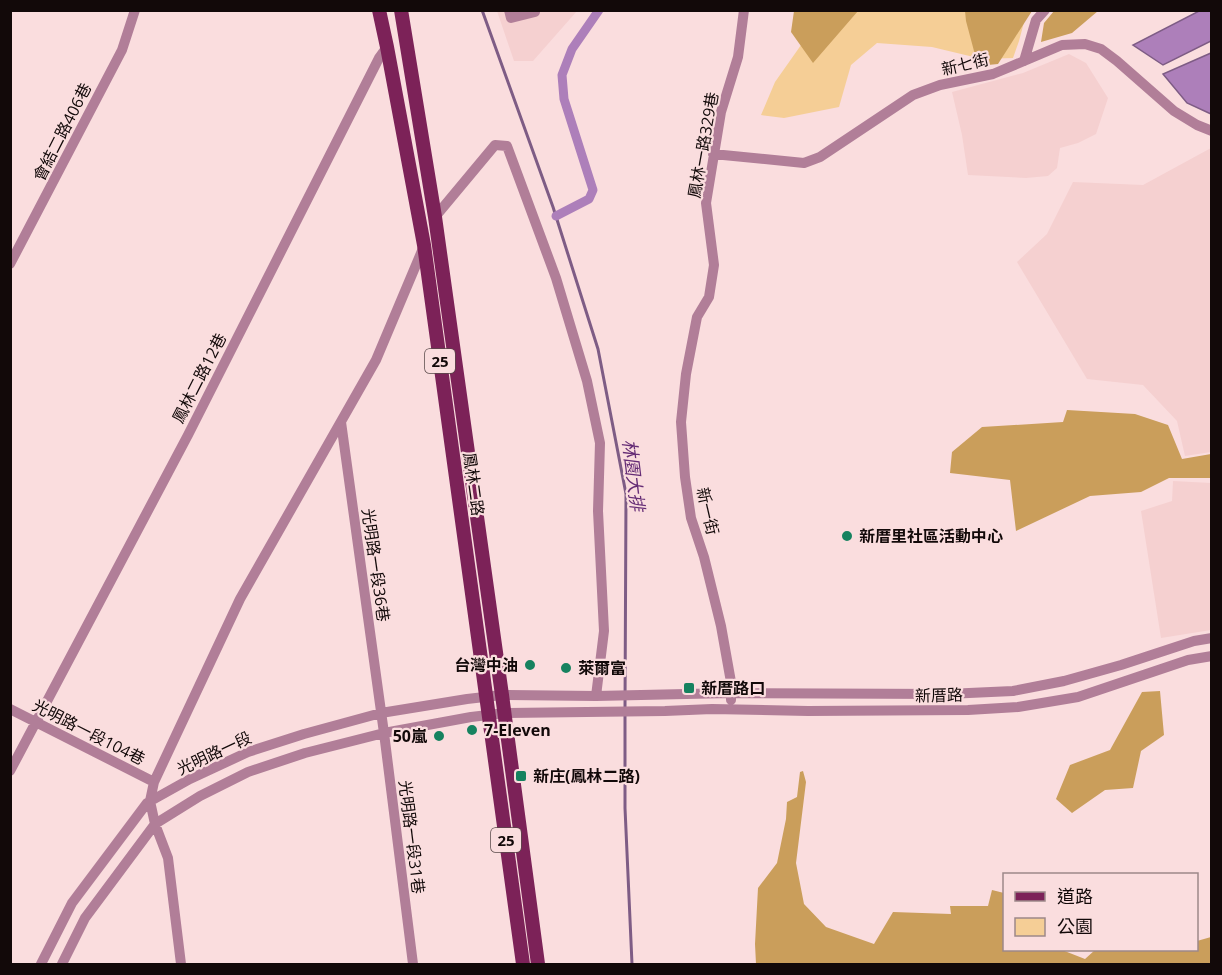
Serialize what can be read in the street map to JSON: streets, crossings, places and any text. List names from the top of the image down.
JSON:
{
  "streets": {
    "main road": ["25", "鳳林二路"],
    "street": [
      "新七街",
      "會結二路406巷",
      "鳳林一路329巷",
      "鳳林二路12巷",
      "新一街",
      "光明路一段36巷",
      "新厝路",
      "光明路一段104巷",
      "光明路一段",
      "光明路一段31巷"
    ]
  },
  "crossings": [
    ["新七街", "鳳林一路329巷"],
    ["鳳林一路329巷", "新一街"],
    ["鳳林二路12巷", "鳳林二路"],
    ["鳳林二路12巷", "光明路一段104巷"],
    ["鳳林二路", "新厝路"],
    ["鳳林二路", "光明路一段"],
    ["新一街", "新厝路"],
    ["光明路一段36巷", "光明路一段"],
    ["光明路一段36巷", "光明路一段31巷"],
    ["光明路一段", "光明路一段31巷"]
  ],
  "water": ["林園大排"],
  "places": {
    "other": [
      "新厝里社區活動中心",
      "台灣中油",
      "萊爾富",
      "7-Eleven",
      "50嵐"
    ],
    "transit": ["新厝路口", "新庄(鳳林二路)"]
  },
  "legend": ["道路", "公園"]
}
